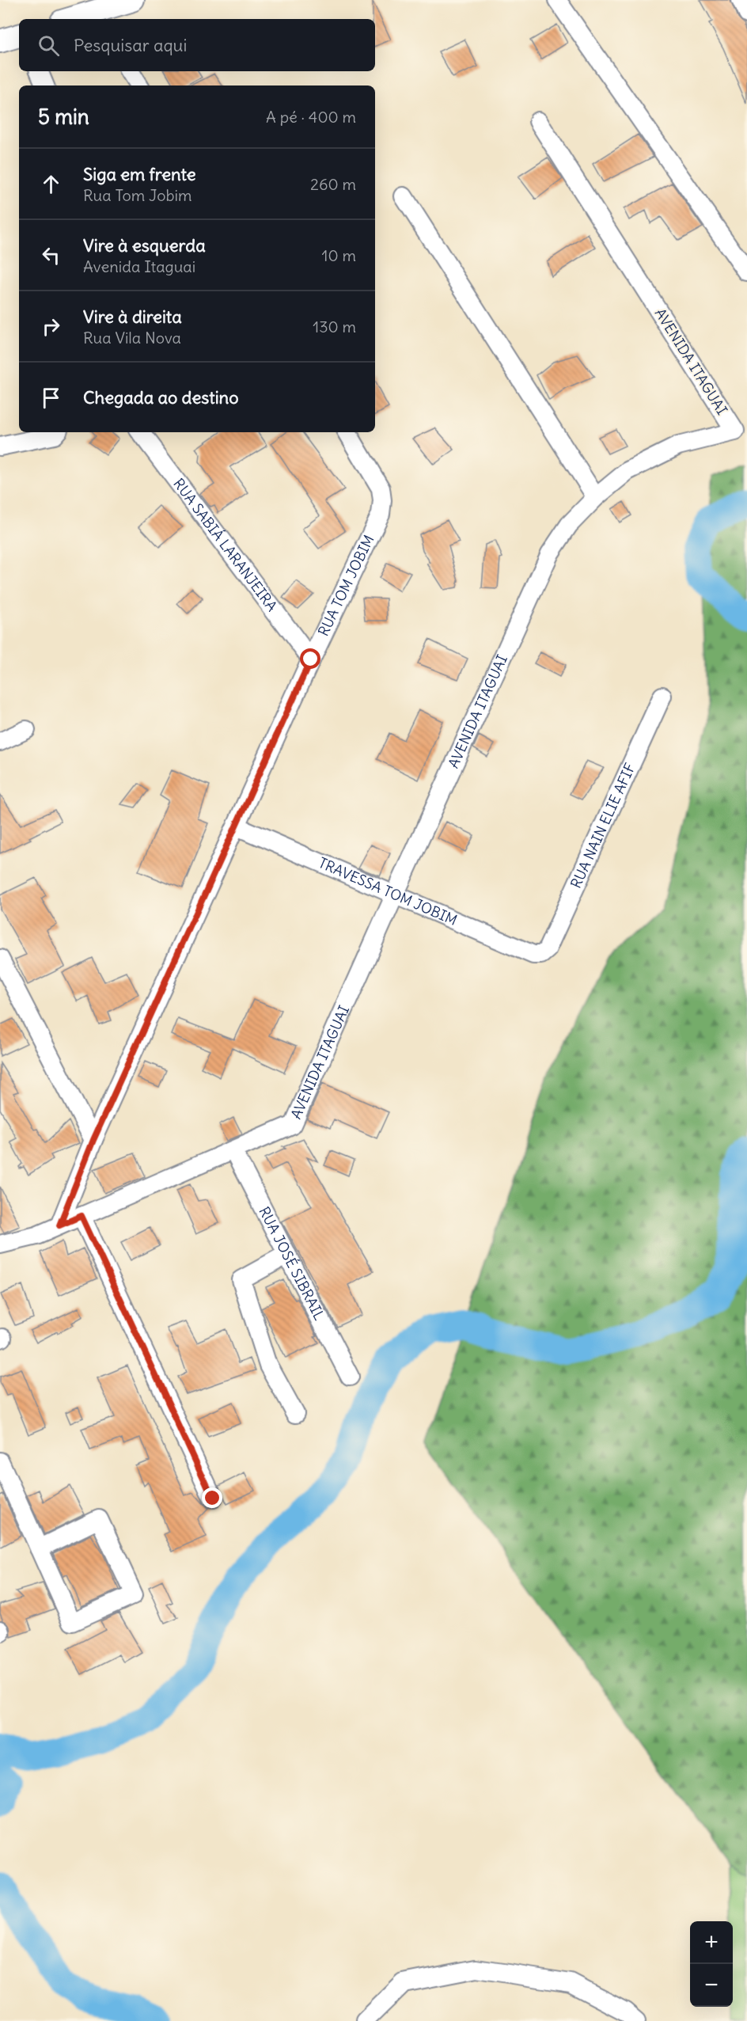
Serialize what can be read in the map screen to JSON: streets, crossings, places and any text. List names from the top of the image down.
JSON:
{
  "streets": {
    "street": [
      "AVENIDA ITAGUAI",
      "RUA SABIÁ LARANJEIRA",
      "RUA TOM JOBIM",
      "RUA NAIN ELIE AFIF",
      "TRAVESSA TOM JOBIM",
      "RUA JOSÉ SIBRAIL"
    ]
  },
  "crossings": [
    ["AVENIDA ITAGUAI", "RUA TOM JOBIM"],
    ["AVENIDA ITAGUAI", "TRAVESSA TOM JOBIM"],
    ["AVENIDA ITAGUAI", "RUA JOSÉ SIBRAIL"],
    ["RUA SABIÁ LARANJEIRA", "RUA TOM JOBIM"],
    ["RUA TOM JOBIM", "TRAVESSA TOM JOBIM"],
    ["RUA NAIN ELIE AFIF", "TRAVESSA TOM JOBIM"]
  ],
  "page": {
    "search": "Pesquisar aqui",
    "heading": ["5 min", "A pé · 400 m"],
    "list": [
      ["Siga em frente", "Rua Tom Jobim", "260 m"],
      ["Vire à esquerda", "Avenida Itaguai", "10 m"],
      ["Vire à direita", "Rua Vila Nova", "130 m"],
      "Chegada ao destino"
    ],
    "map_buttons": ["+", "−"]
  }
}
